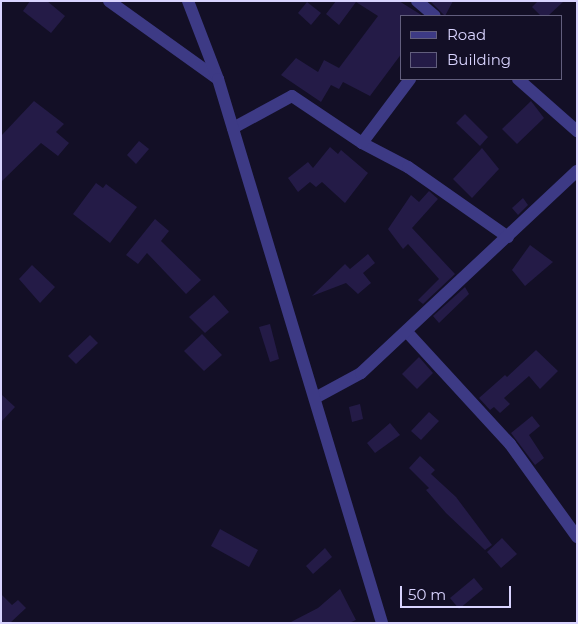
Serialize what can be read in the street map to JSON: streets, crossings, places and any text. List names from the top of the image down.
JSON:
{
  "legend": ["Road", "Building"],
  "scale_bar": "50 m"
}
